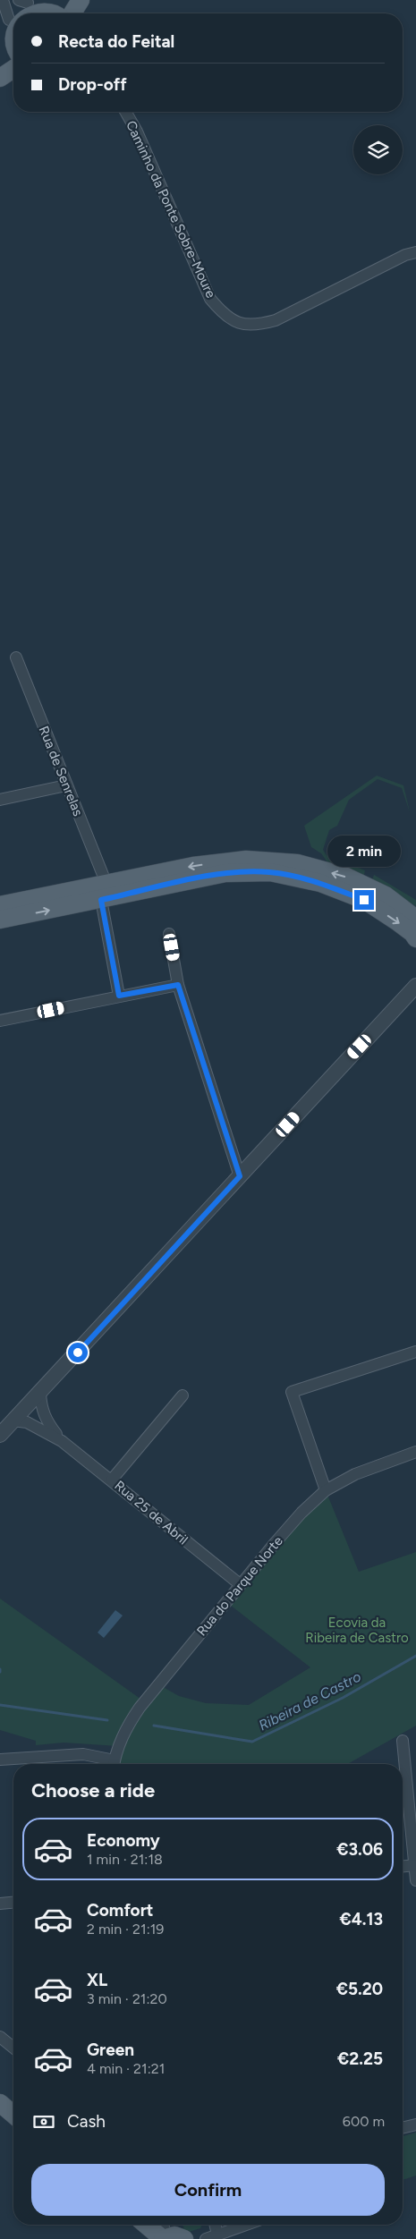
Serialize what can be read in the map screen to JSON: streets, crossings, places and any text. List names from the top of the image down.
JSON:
{
  "streets": {
    "street": [
      "Caminho da Ponte Sobre-Moure",
      "Rua de Senrelas",
      "Rua 25 de Abril",
      "Rua do Parque Norte"
    ]
  },
  "crossings": [
    ["Rua 25 de Abril", "Rua do Parque Norte"]
  ],
  "water": ["Ribeira de Castro"],
  "parks": ["Ecovia da Ribeira de Castro"],
  "page": {
    "banner": ["Recta do Feital", "Drop-off"],
    "bubble": "2 min",
    "heading": "Choose a ride",
    "list": [
      {
        "name": "Economy",
        "note": "1 min · 21:18",
        "value": "€3.06"
      },
      {
        "name": "Comfort",
        "note": "2 min · 21:19",
        "value": "€4.13"
      },
      {
        "name": "XL",
        "note": "3 min · 21:20",
        "value": "€5.20"
      },
      {
        "name": "Green",
        "note": "4 min · 21:21",
        "value": "€2.25"
      }
    ],
    "pay": ["Cash", "600 m"],
    "buttons": "Confirm"
  }
}
